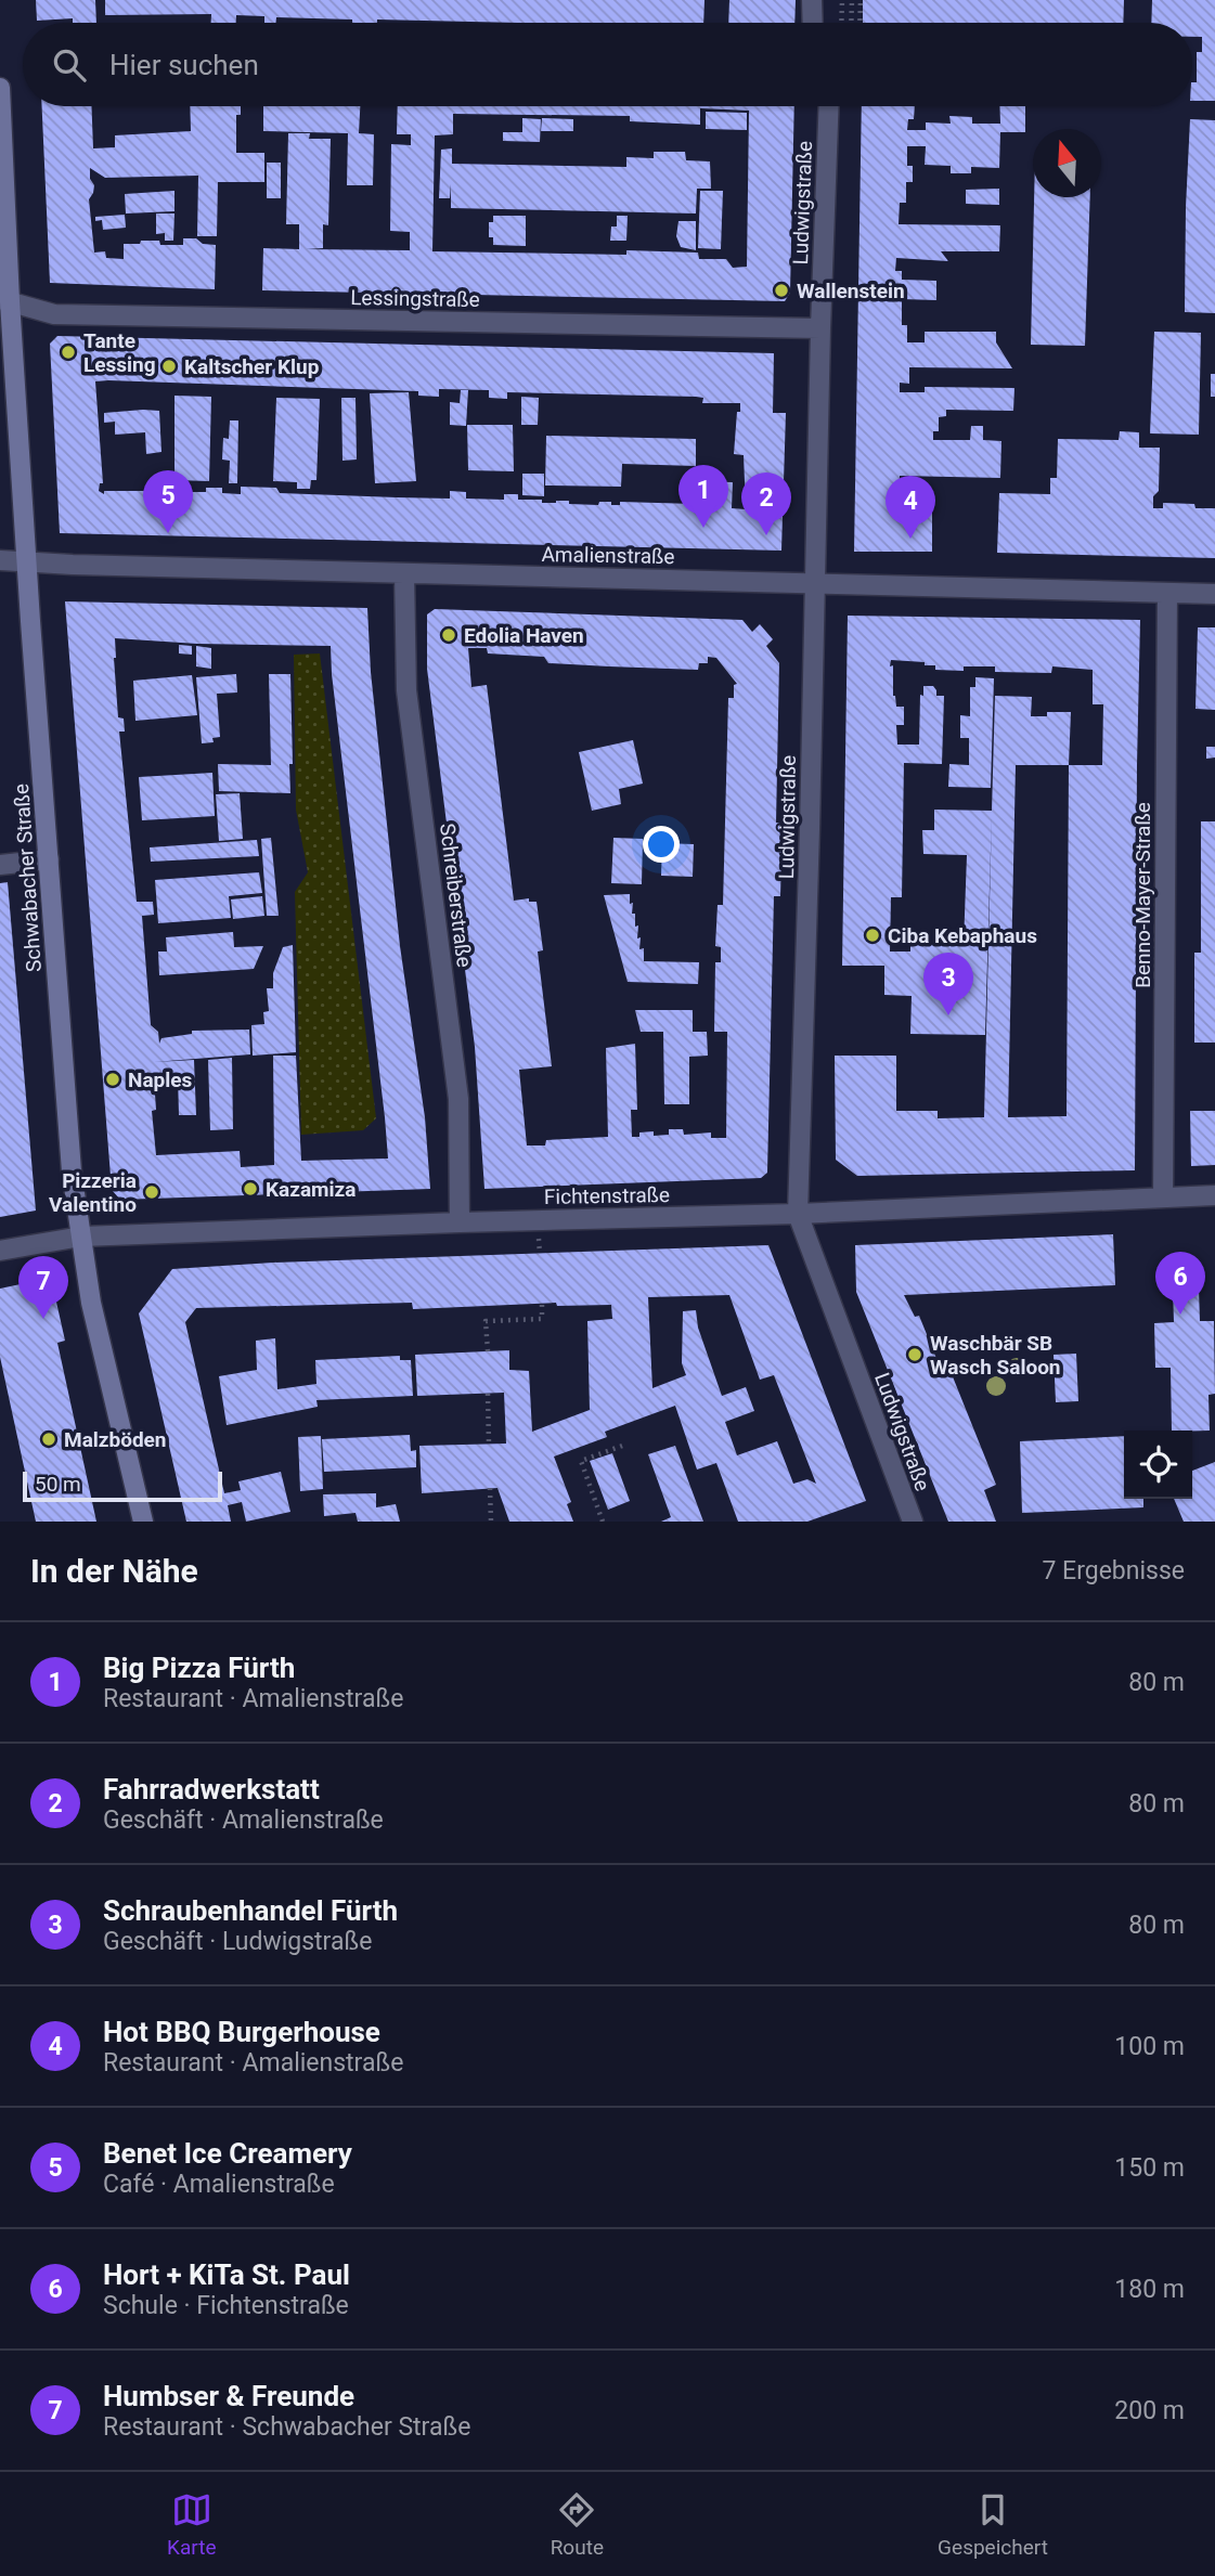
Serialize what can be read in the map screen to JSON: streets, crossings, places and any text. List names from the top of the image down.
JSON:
{
  "streets": {
    "main road": ["Schwabacher Straße"],
    "street": [
      "Ludwigstraße",
      "Lessingstraße",
      "Amalienstraße",
      "Schreiberstraße",
      "Benno-Mayer-Straße",
      "Fichtenstraße"
    ]
  },
  "crossings": [
    ["Ludwigstraße", "Lessingstraße"],
    ["Ludwigstraße", "Amalienstraße"],
    ["Ludwigstraße", "Fichtenstraße"],
    ["Lessingstraße", "Schwabacher Straße"],
    ["Amalienstraße", "Schwabacher Straße"],
    ["Amalienstraße", "Schreiberstraße"],
    ["Amalienstraße", "Benno-Mayer-Straße"],
    ["Schwabacher Straße", "Fichtenstraße"],
    ["Schreiberstraße", "Fichtenstraße"],
    ["Benno-Mayer-Straße", "Fichtenstraße"]
  ],
  "places": [
    "Wallenstein",
    "Tante Lessing",
    "Kaltscher Klup",
    "Edolia Haven",
    "Ciba Kebaphaus",
    "Naples",
    "Kazamiza",
    "Pizzeria Valentino",
    "Waschbär SB Wasch Saloon",
    "Malzböden"
  ],
  "scale_bar": "50 m",
  "north": "top",
  "page": {
    "search": "Hier suchen",
    "pins": [
      "1",
      "5",
      "2",
      "4",
      "3",
      "6",
      "7"
    ],
    "scale": "50 m",
    "heading": ["In der Nähe", "7 Ergebnisse"],
    "list": [
      {
        "mark": "1",
        "name": "Big Pizza Fürth",
        "note": "Restaurant · Amalienstraße",
        "value": "80 m"
      },
      {
        "mark": "2",
        "name": "Fahrradwerkstatt",
        "note": "Geschäft · Amalienstraße",
        "value": "80 m"
      },
      {
        "mark": "3",
        "name": "Schraubenhandel Fürth",
        "note": "Geschäft · Ludwigstraße",
        "value": "80 m"
      },
      {
        "mark": "4",
        "name": "Hot BBQ Burgerhouse",
        "note": "Restaurant · Amalienstraße",
        "value": "100 m"
      },
      {
        "mark": "5",
        "name": "Benet Ice Creamery",
        "note": "Café · Amalienstraße",
        "value": "150 m"
      },
      {
        "mark": "6",
        "name": "Hort + KiTa St. Paul",
        "note": "Schule · Fichtenstraße",
        "value": "180 m"
      },
      {
        "mark": "7",
        "name": "Humbser & Freunde",
        "note": "Restaurant · Schwabacher Straße",
        "value": "200 m"
      }
    ],
    "nav": ["Karte", "Route", "Gespeichert"]
  }
}
